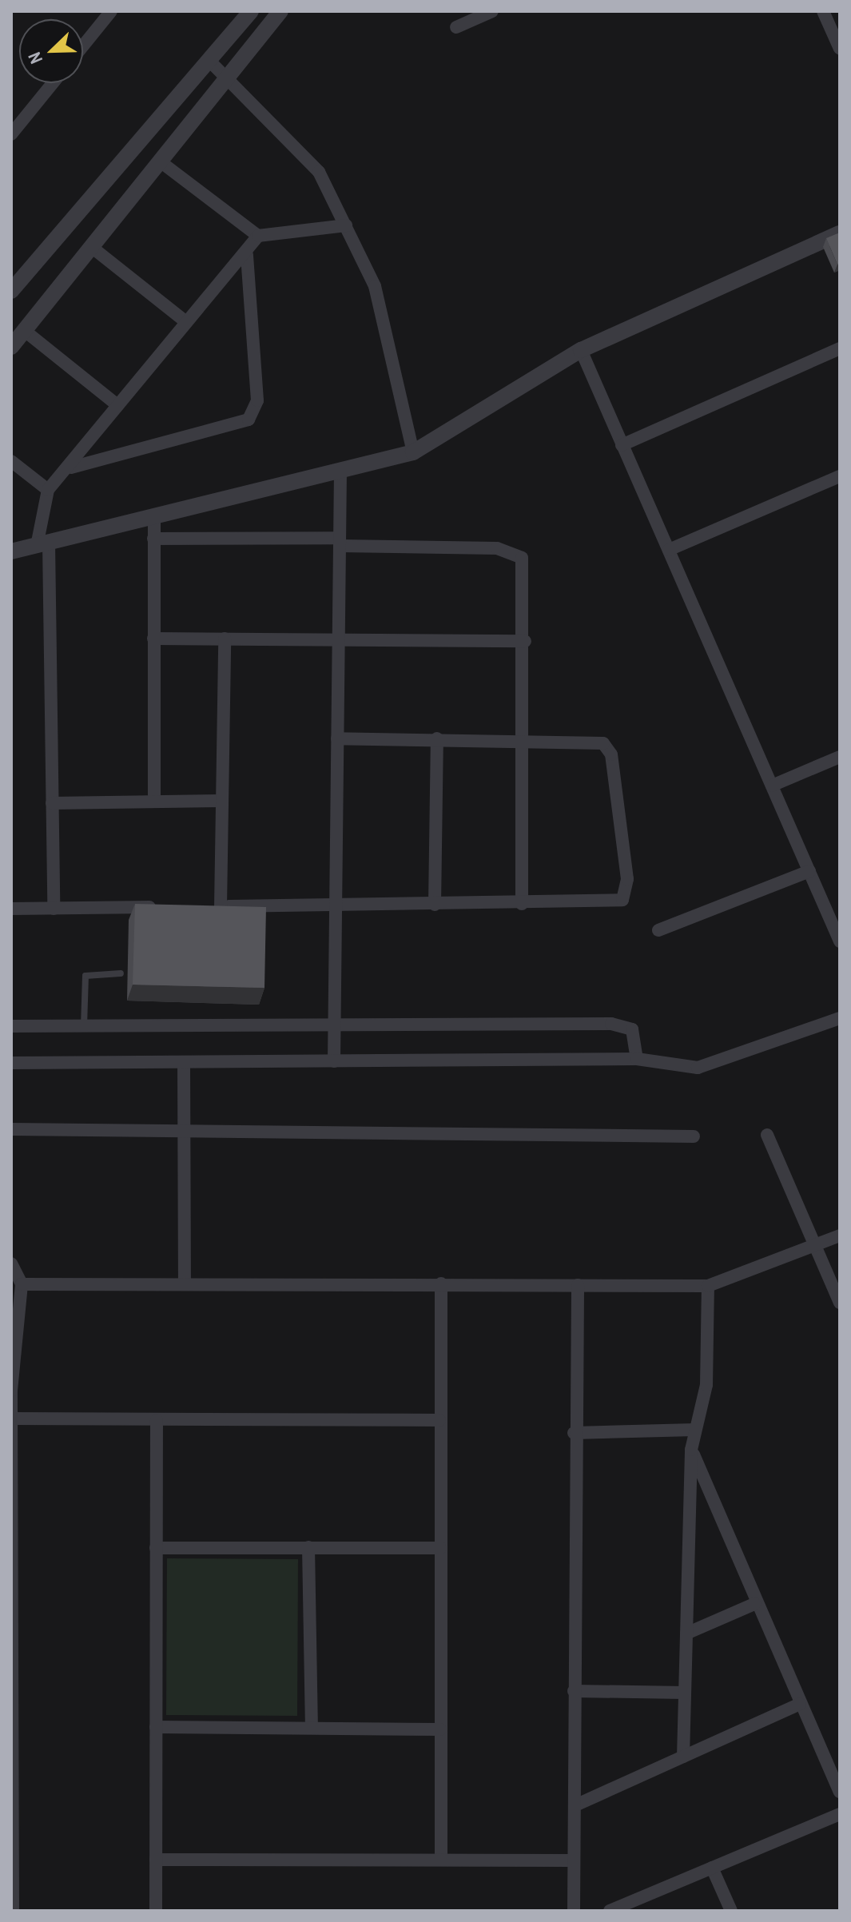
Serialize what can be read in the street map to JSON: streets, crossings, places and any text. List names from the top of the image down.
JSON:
{
  "north": "bottom left"
}
